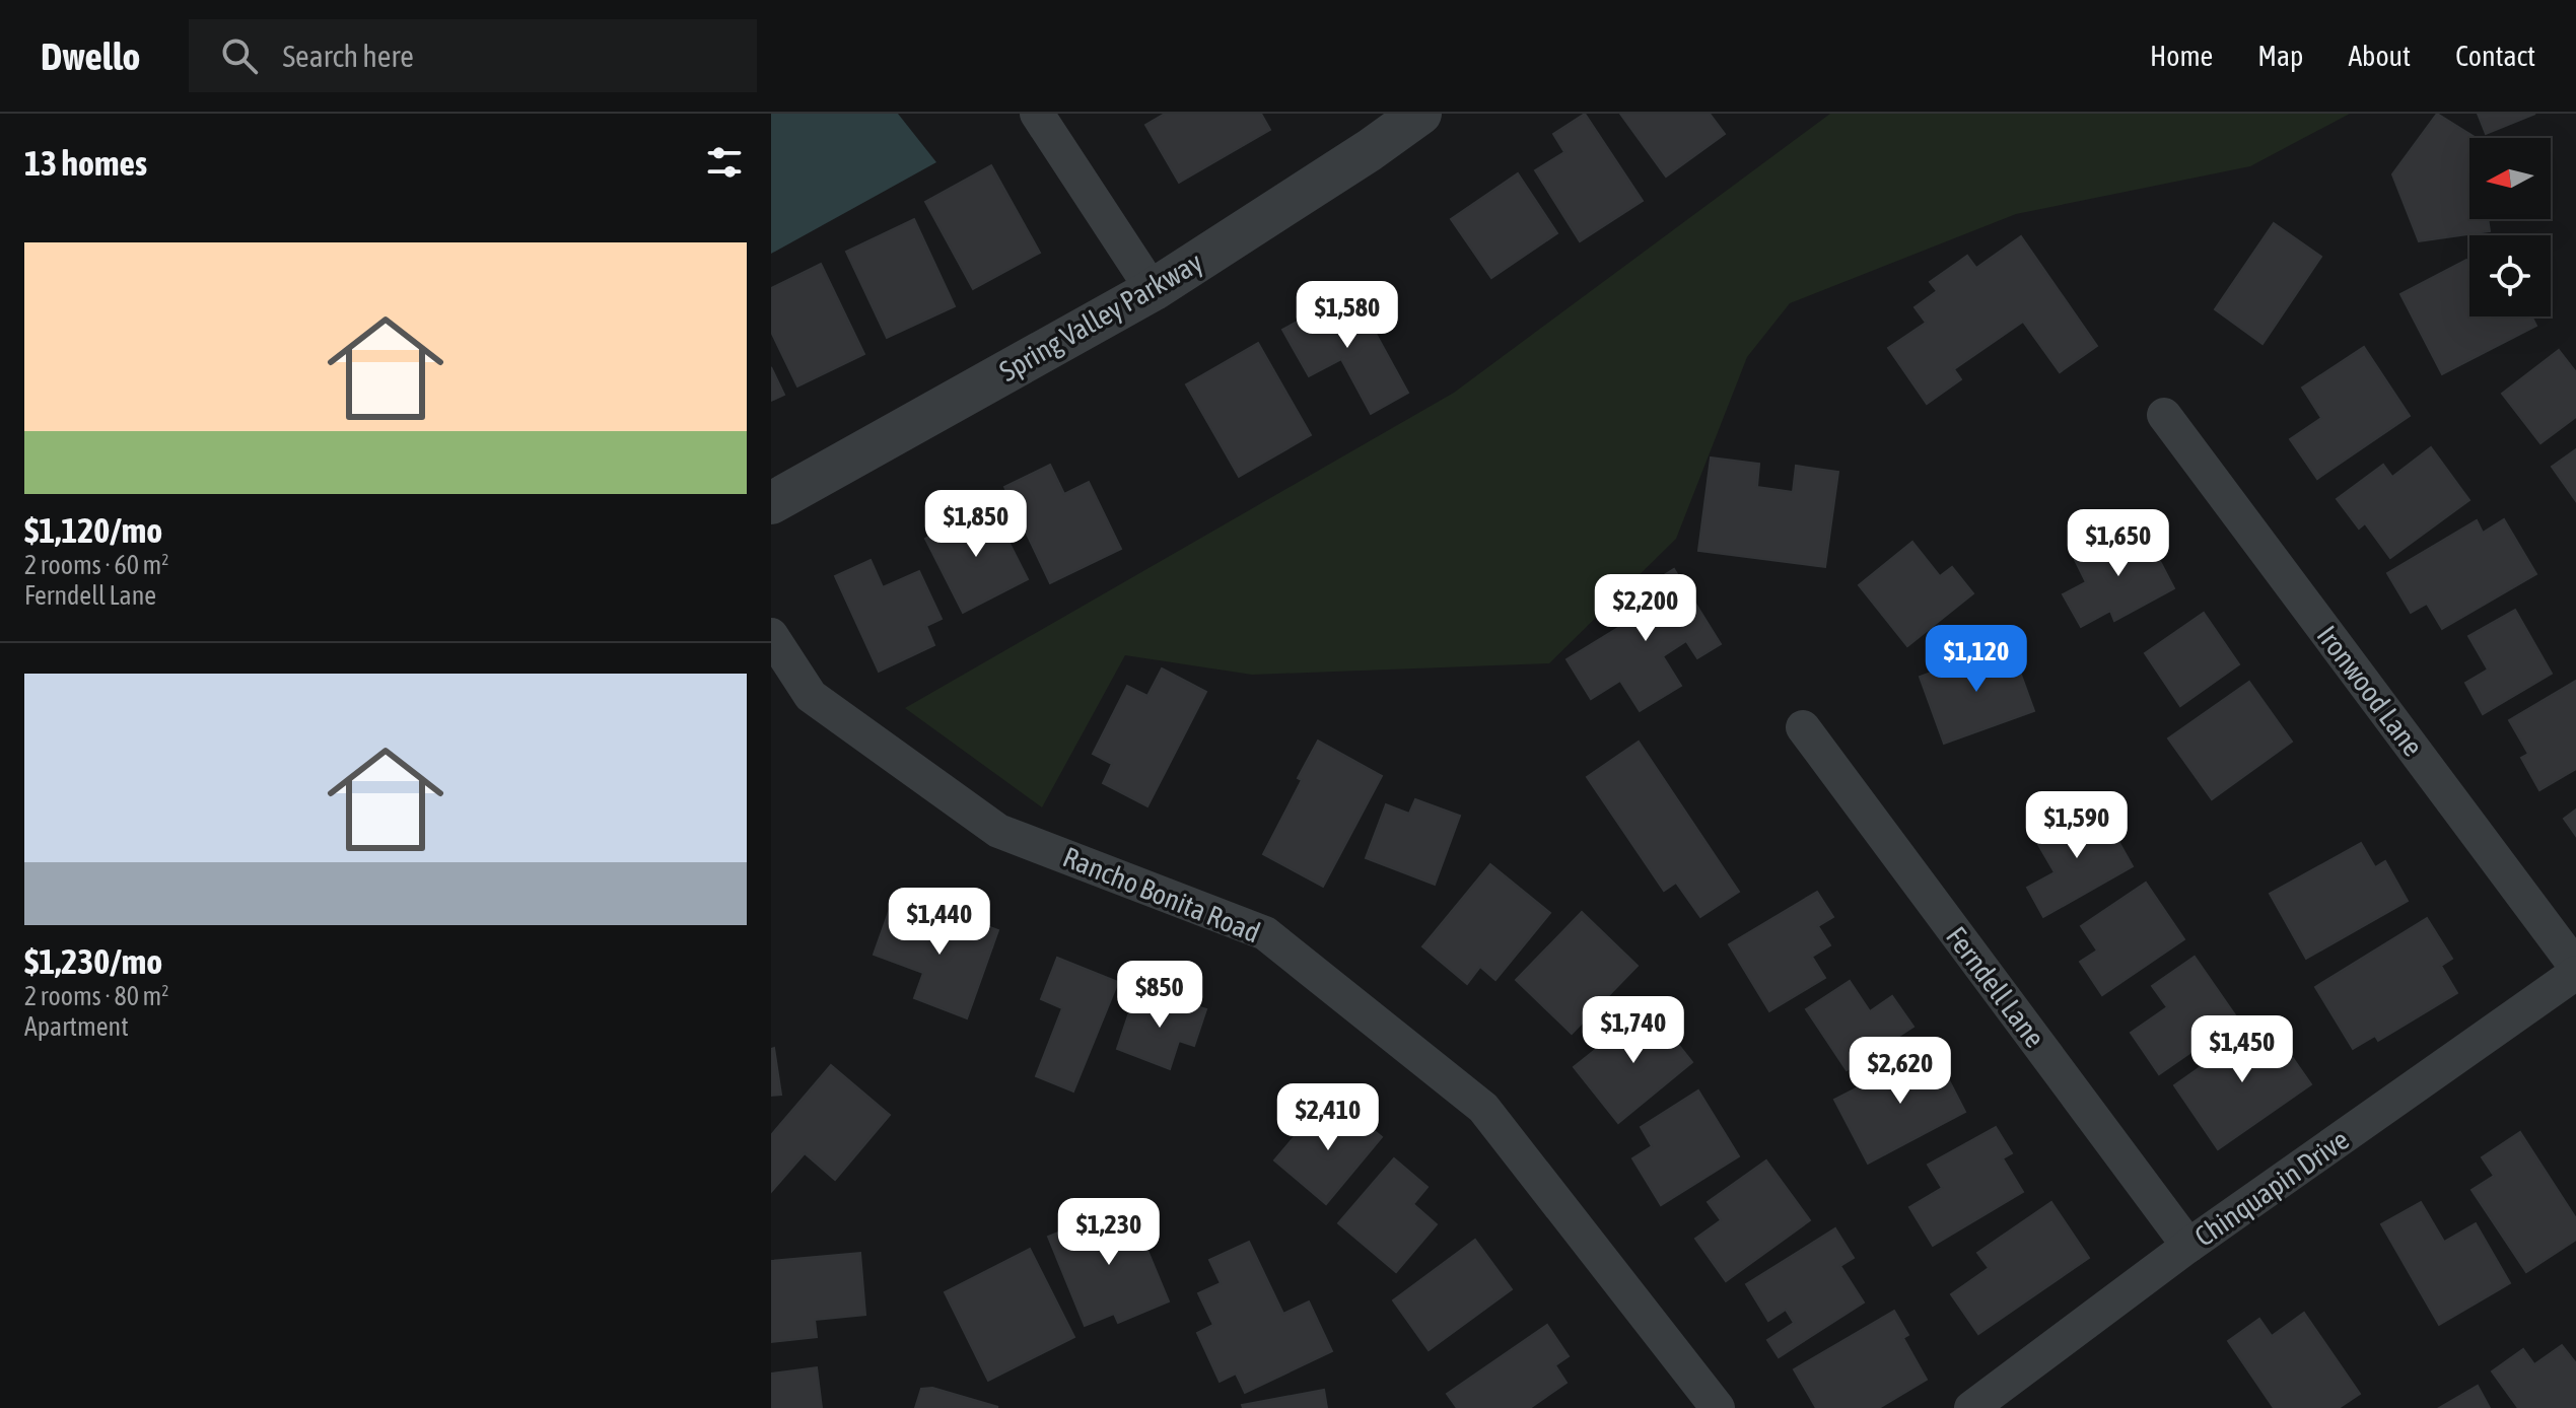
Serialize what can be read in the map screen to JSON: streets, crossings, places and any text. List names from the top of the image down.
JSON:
{
  "streets": {
    "street": [
      "Spring Valley Parkway",
      "Ironwood Lane",
      "Rancho Bonita Road",
      "Ferndell Lane",
      "Chinquapin Drive"
    ]
  },
  "crossings": [
    ["Ironwood Lane", "Chinquapin Drive"],
    ["Ferndell Lane", "Chinquapin Drive"]
  ],
  "north": "left",
  "page": {
    "header": "Dwello",
    "search": "Search here",
    "nav": [
      "Home",
      "Map",
      "About",
      "Contact"
    ],
    "heading": "13 homes",
    "list": [
      {
        "name": "$1,120/mo",
        "note": "2 rooms · 60 m² · Ferndell Lane"
      },
      {
        "name": "$1,230/mo",
        "note": "2 rooms · 80 m² · Apartment"
      }
    ],
    "price": [
      "$1,580",
      "$1,850",
      "$1,650",
      "$2,200",
      "$1,120",
      "$1,590",
      "$1,440",
      "$850",
      "$1,740",
      "$1,450",
      "$2,620",
      "$2,410",
      "$1,230"
    ]
  }
}
